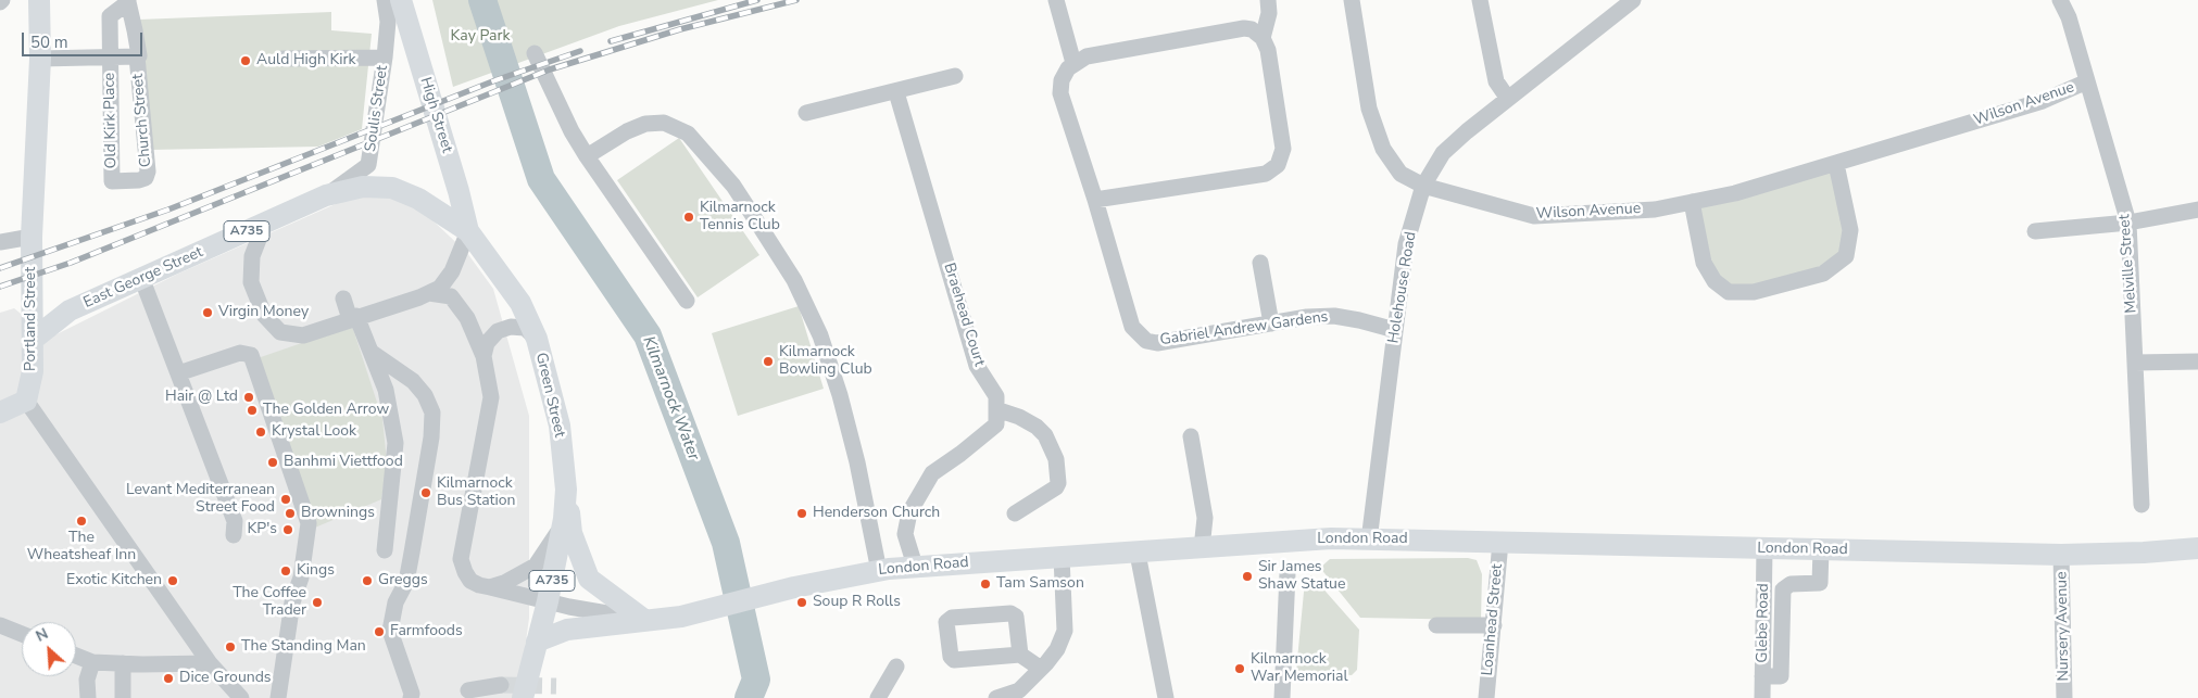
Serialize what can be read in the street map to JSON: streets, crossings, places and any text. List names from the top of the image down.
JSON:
{
  "streets": {
    "main road": [
      "High Street",
      "A735",
      "East George Street",
      "Portland Street",
      "Green Street",
      "London Road"
    ],
    "street": [
      "Wilson Avenue",
      "Soulis Street",
      "Old Kirk Place",
      "Church Street",
      "Melville Street",
      "Holehouse Road",
      "Braehead Court",
      "Gabriel Andrew Gardens",
      "Loanhead Street",
      "Glebe Road",
      "Nursery Avenue"
    ]
  },
  "crossings": [
    ["Wilson Avenue", "Melville Street"],
    ["Wilson Avenue", "Holehouse Road"],
    ["Soulis Street", "East George Street"],
    ["High Street", "East George Street"],
    ["High Street", "Green Street"],
    ["Old Kirk Place", "Church Street"],
    ["Old Kirk Place", "Portland Street"],
    ["A735", "Green Street"],
    ["A735", "London Road"],
    ["East George Street", "Portland Street"],
    ["East George Street", "Green Street"],
    ["Holehouse Road", "Gabriel Andrew Gardens"],
    ["Holehouse Road", "London Road"],
    ["Green Street", "London Road"],
    ["London Road", "Loanhead Street"],
    ["London Road", "Glebe Road"],
    ["London Road", "Nursery Avenue"]
  ],
  "water": ["Kilmarnock Water"],
  "parks": ["Kay Park"],
  "places": [
    "Auld High Kirk",
    "Kilmarnock Tennis Club",
    "Virgin Money",
    "Kilmarnock Bowling Club",
    "Hair @ Ltd",
    "The Golden Arrow",
    "Krystal Look",
    "Banhmi Viettfood",
    "Kilmarnock Bus Station",
    "Levant Mediterranean Street Food",
    "Brownings",
    "Henderson Church",
    "The Wheatsheaf Inn",
    "KP's",
    "Kings",
    "Sir James Shaw Statue",
    "Exotic Kitchen",
    "Greggs",
    "Tam Samson",
    "The Coffee Trader",
    "Soup R Rolls",
    "Farmfoods",
    "The Standing Man",
    "Kilmarnock War Memorial",
    "Dice Grounds"
  ],
  "scale_bar": "50 m",
  "north": "top left"
}
